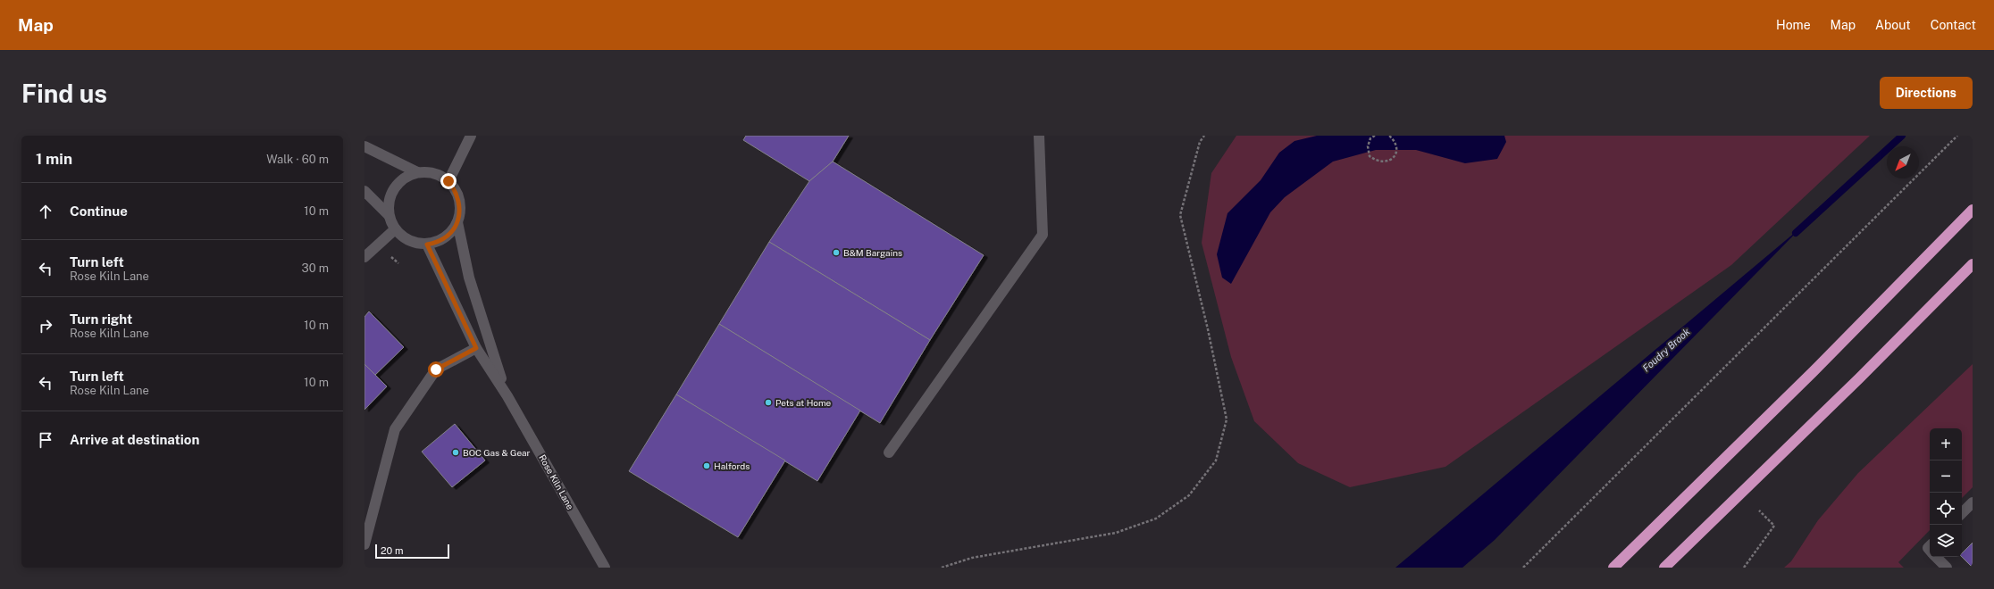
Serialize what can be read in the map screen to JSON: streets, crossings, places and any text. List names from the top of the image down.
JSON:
{
  "streets": {
    "street": ["Rose Kiln Lane"]
  },
  "water": ["Foudry Brook"],
  "places": [
    "B&M Bargains",
    "Pets at Home",
    "BOC Gas & Gear",
    "Halfords"
  ],
  "scale_bar": "20 m",
  "north": "bottom left",
  "page": {
    "header": "Map",
    "nav": [
      "Home",
      "Map",
      "About",
      "Contact"
    ],
    "buttons": "Directions",
    "title": "Find us",
    "heading": ["1 min", "Walk · 60 m"],
    "list": [
      ["Continue", "10 m"],
      ["Turn left", "Rose Kiln Lane", "30 m"],
      ["Turn right", "Rose Kiln Lane", "10 m"],
      ["Turn left", "Rose Kiln Lane", "10 m"],
      "Arrive at destination"
    ],
    "map_buttons": ["+", "−"],
    "scale": "20 m"
  }
}
